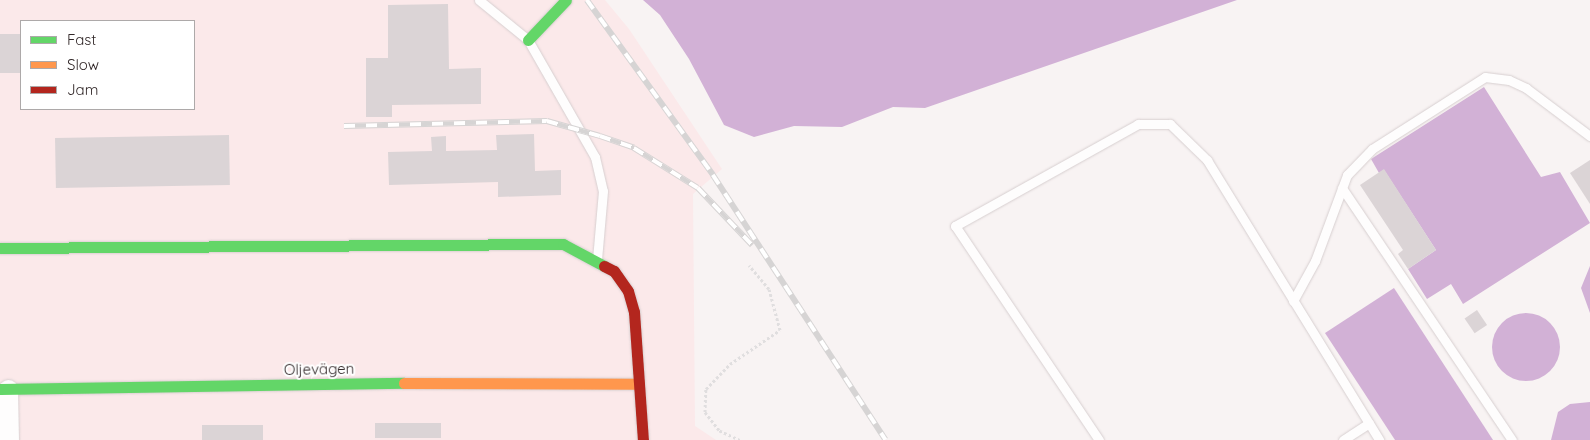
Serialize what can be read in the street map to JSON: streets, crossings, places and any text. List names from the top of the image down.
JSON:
{
  "streets": {
    "street": ["Oljevägen"]
  },
  "legend": ["Fast", "Slow", "Jam"]
}
